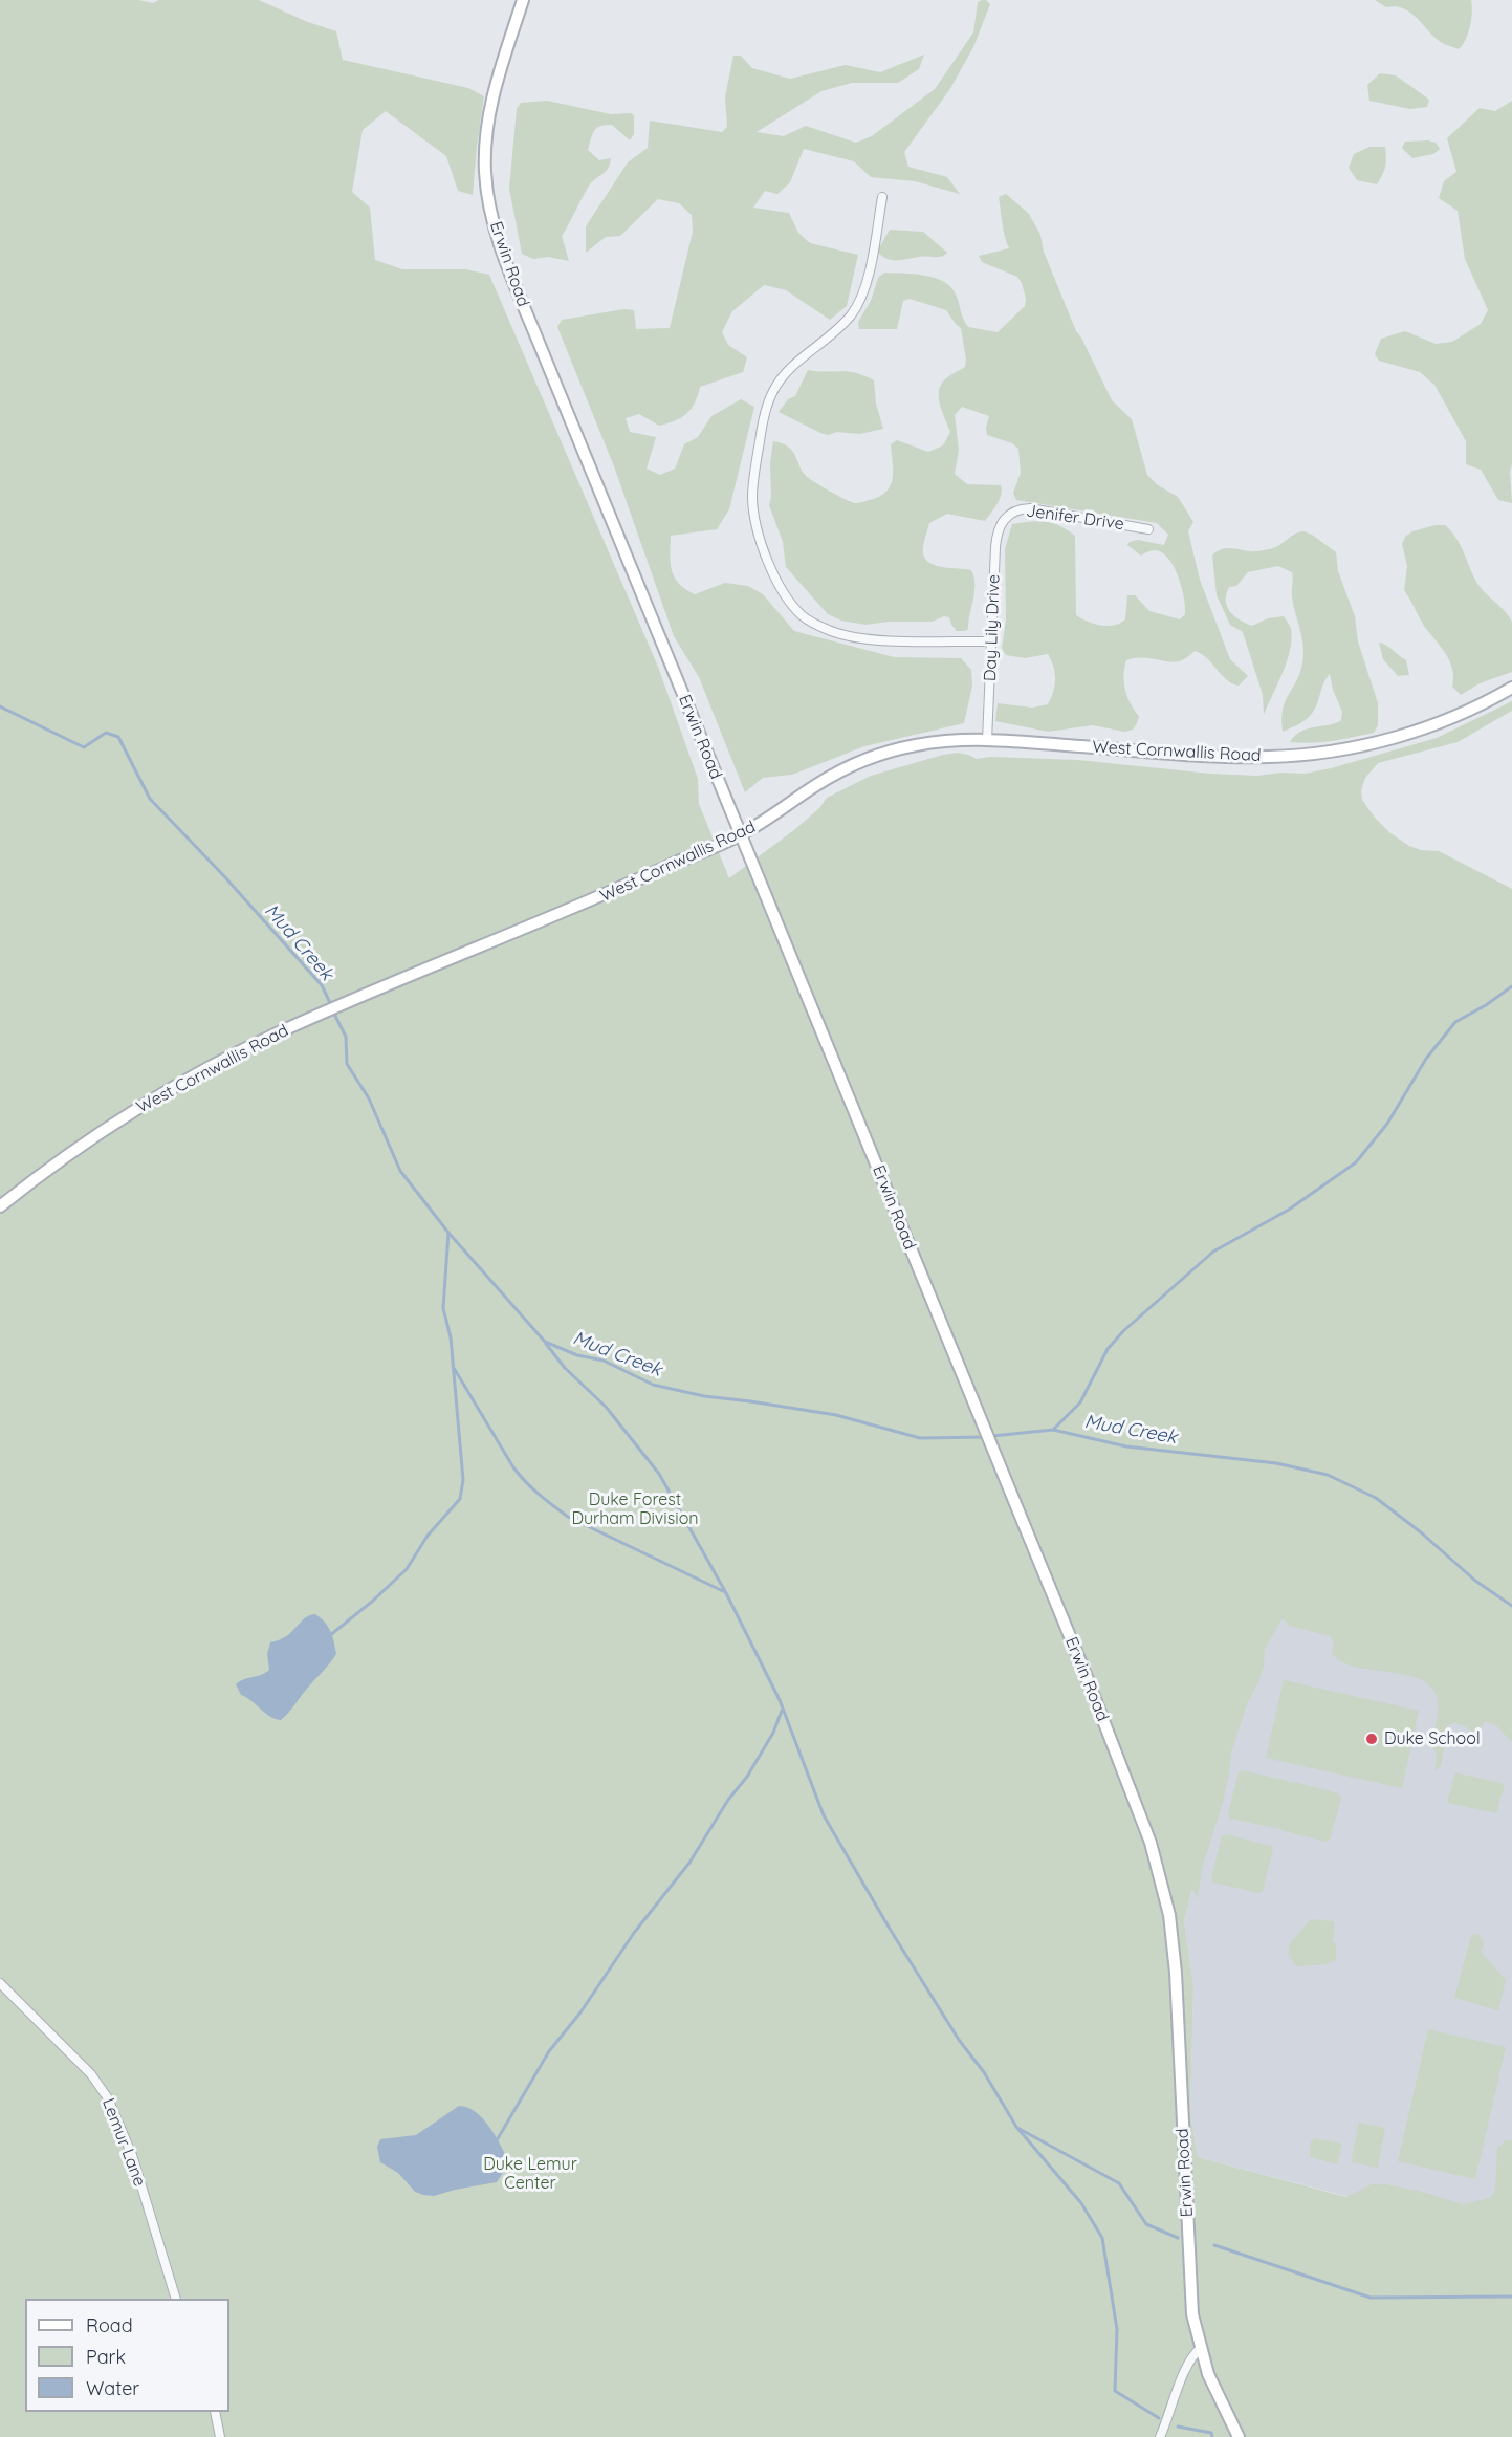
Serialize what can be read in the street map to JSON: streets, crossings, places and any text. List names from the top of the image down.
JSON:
{
  "streets": {
    "main road": ["Erwin Road", "West Cornwallis Road"],
    "street": ["Jenifer Drive", "Day Lily Drive", "Lemur Lane"]
  },
  "crossings": [
    ["Erwin Road", "West Cornwallis Road"],
    ["Jenifer Drive", "Day Lily Drive"],
    ["Day Lily Drive", "West Cornwallis Road"]
  ],
  "water": ["Mud Creek"],
  "parks": ["Duke Forest Durham Division", "Duke Lemur Center"],
  "places": ["Duke School"],
  "legend": ["Road", "Park", "Water"]
}
